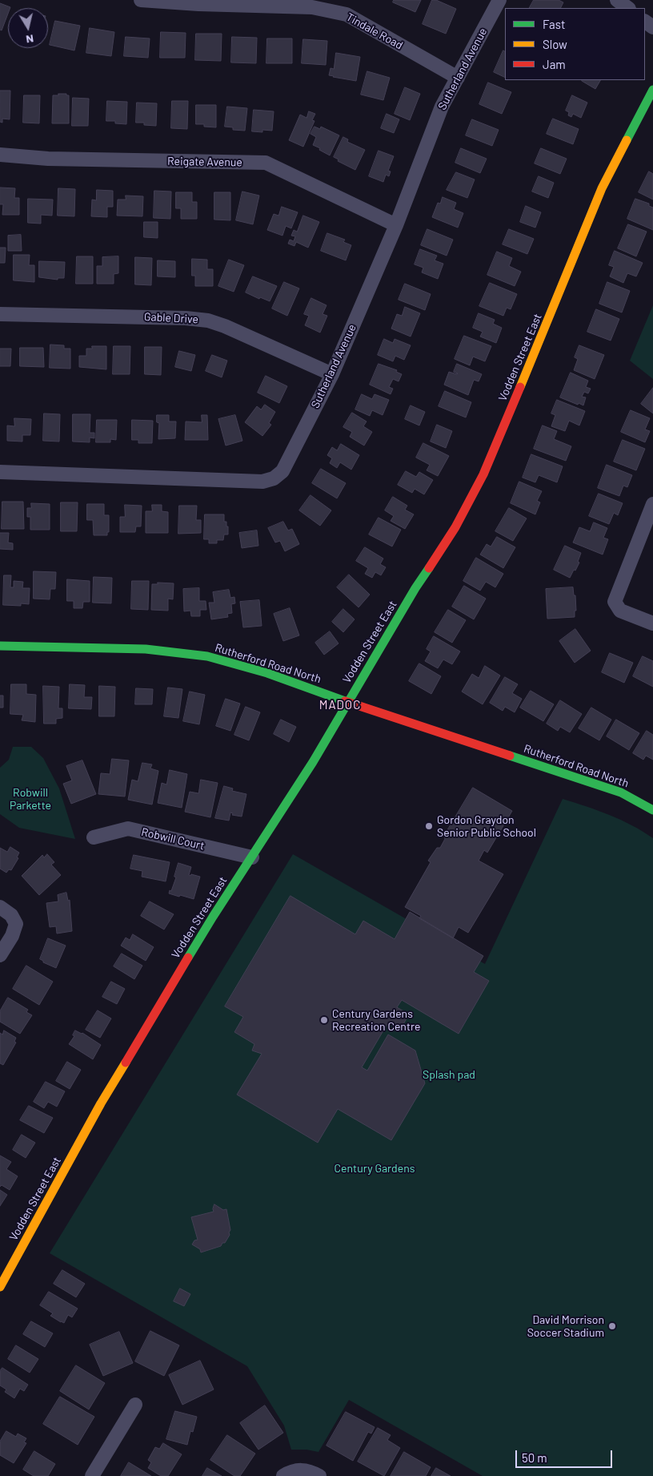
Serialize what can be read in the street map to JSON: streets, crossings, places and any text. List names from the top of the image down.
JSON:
{
  "streets": {
    "street": [
      "Tindale Road",
      "Sutherland Avenue",
      "Reigate Avenue",
      "Gable Drive",
      "Vodden Street East",
      "Rutherford Road North",
      "Robwill Court"
    ]
  },
  "crossings": [
    ["Tindale Road", "Sutherland Avenue"],
    ["Sutherland Avenue", "Reigate Avenue"],
    ["Sutherland Avenue", "Gable Drive"],
    ["Vodden Street East", "Rutherford Road North"],
    ["Vodden Street East", "Robwill Court"]
  ],
  "districts": ["MADOC"],
  "parks": ["Robwill Parkette", "Splash pad", "Century Gardens"],
  "places": ["Gordon Graydon Senior Public School", "Century Gardens Recreation Centre", "David Morrison Soccer Stadium"],
  "legend": ["Fast", "Slow", "Jam"],
  "scale_bar": "50 m",
  "north": "bottom"
}
